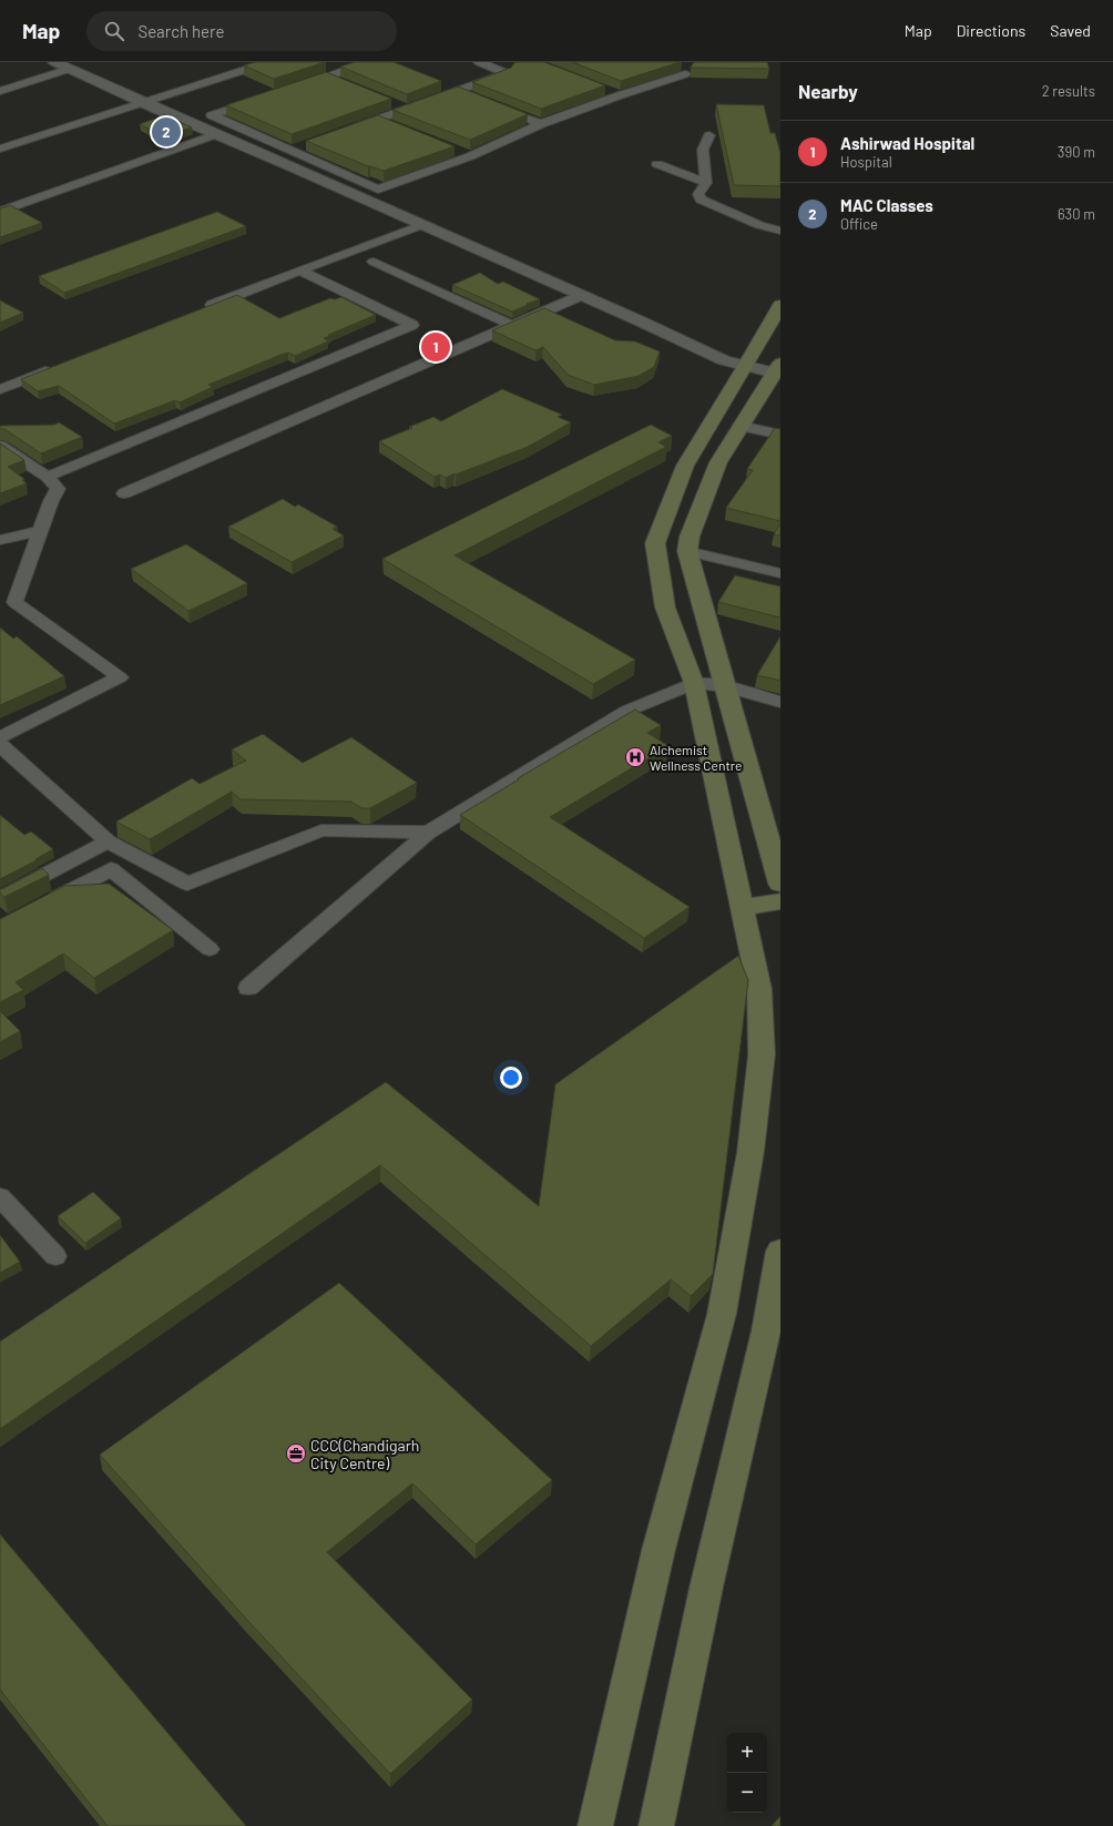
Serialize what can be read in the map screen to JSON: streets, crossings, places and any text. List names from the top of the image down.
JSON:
{
  "places": {
    "hospital": ["Alchemist Wellness Centre"],
    "office": ["CCC(Chandigarh City Centre)"]
  },
  "page": {
    "header": "Map",
    "search": "Search here",
    "nav": ["Map", "Directions", "Saved"],
    "heading": ["Nearby", "2 results"],
    "pins": ["2", "1"],
    "list": [
      {
        "mark": "1",
        "name": "Ashirwad Hospital",
        "note": "Hospital",
        "value": "390 m"
      },
      {
        "mark": "2",
        "name": "MAC Classes",
        "note": "Office",
        "value": "630 m"
      }
    ],
    "map_buttons": ["+", "−"]
  }
}
